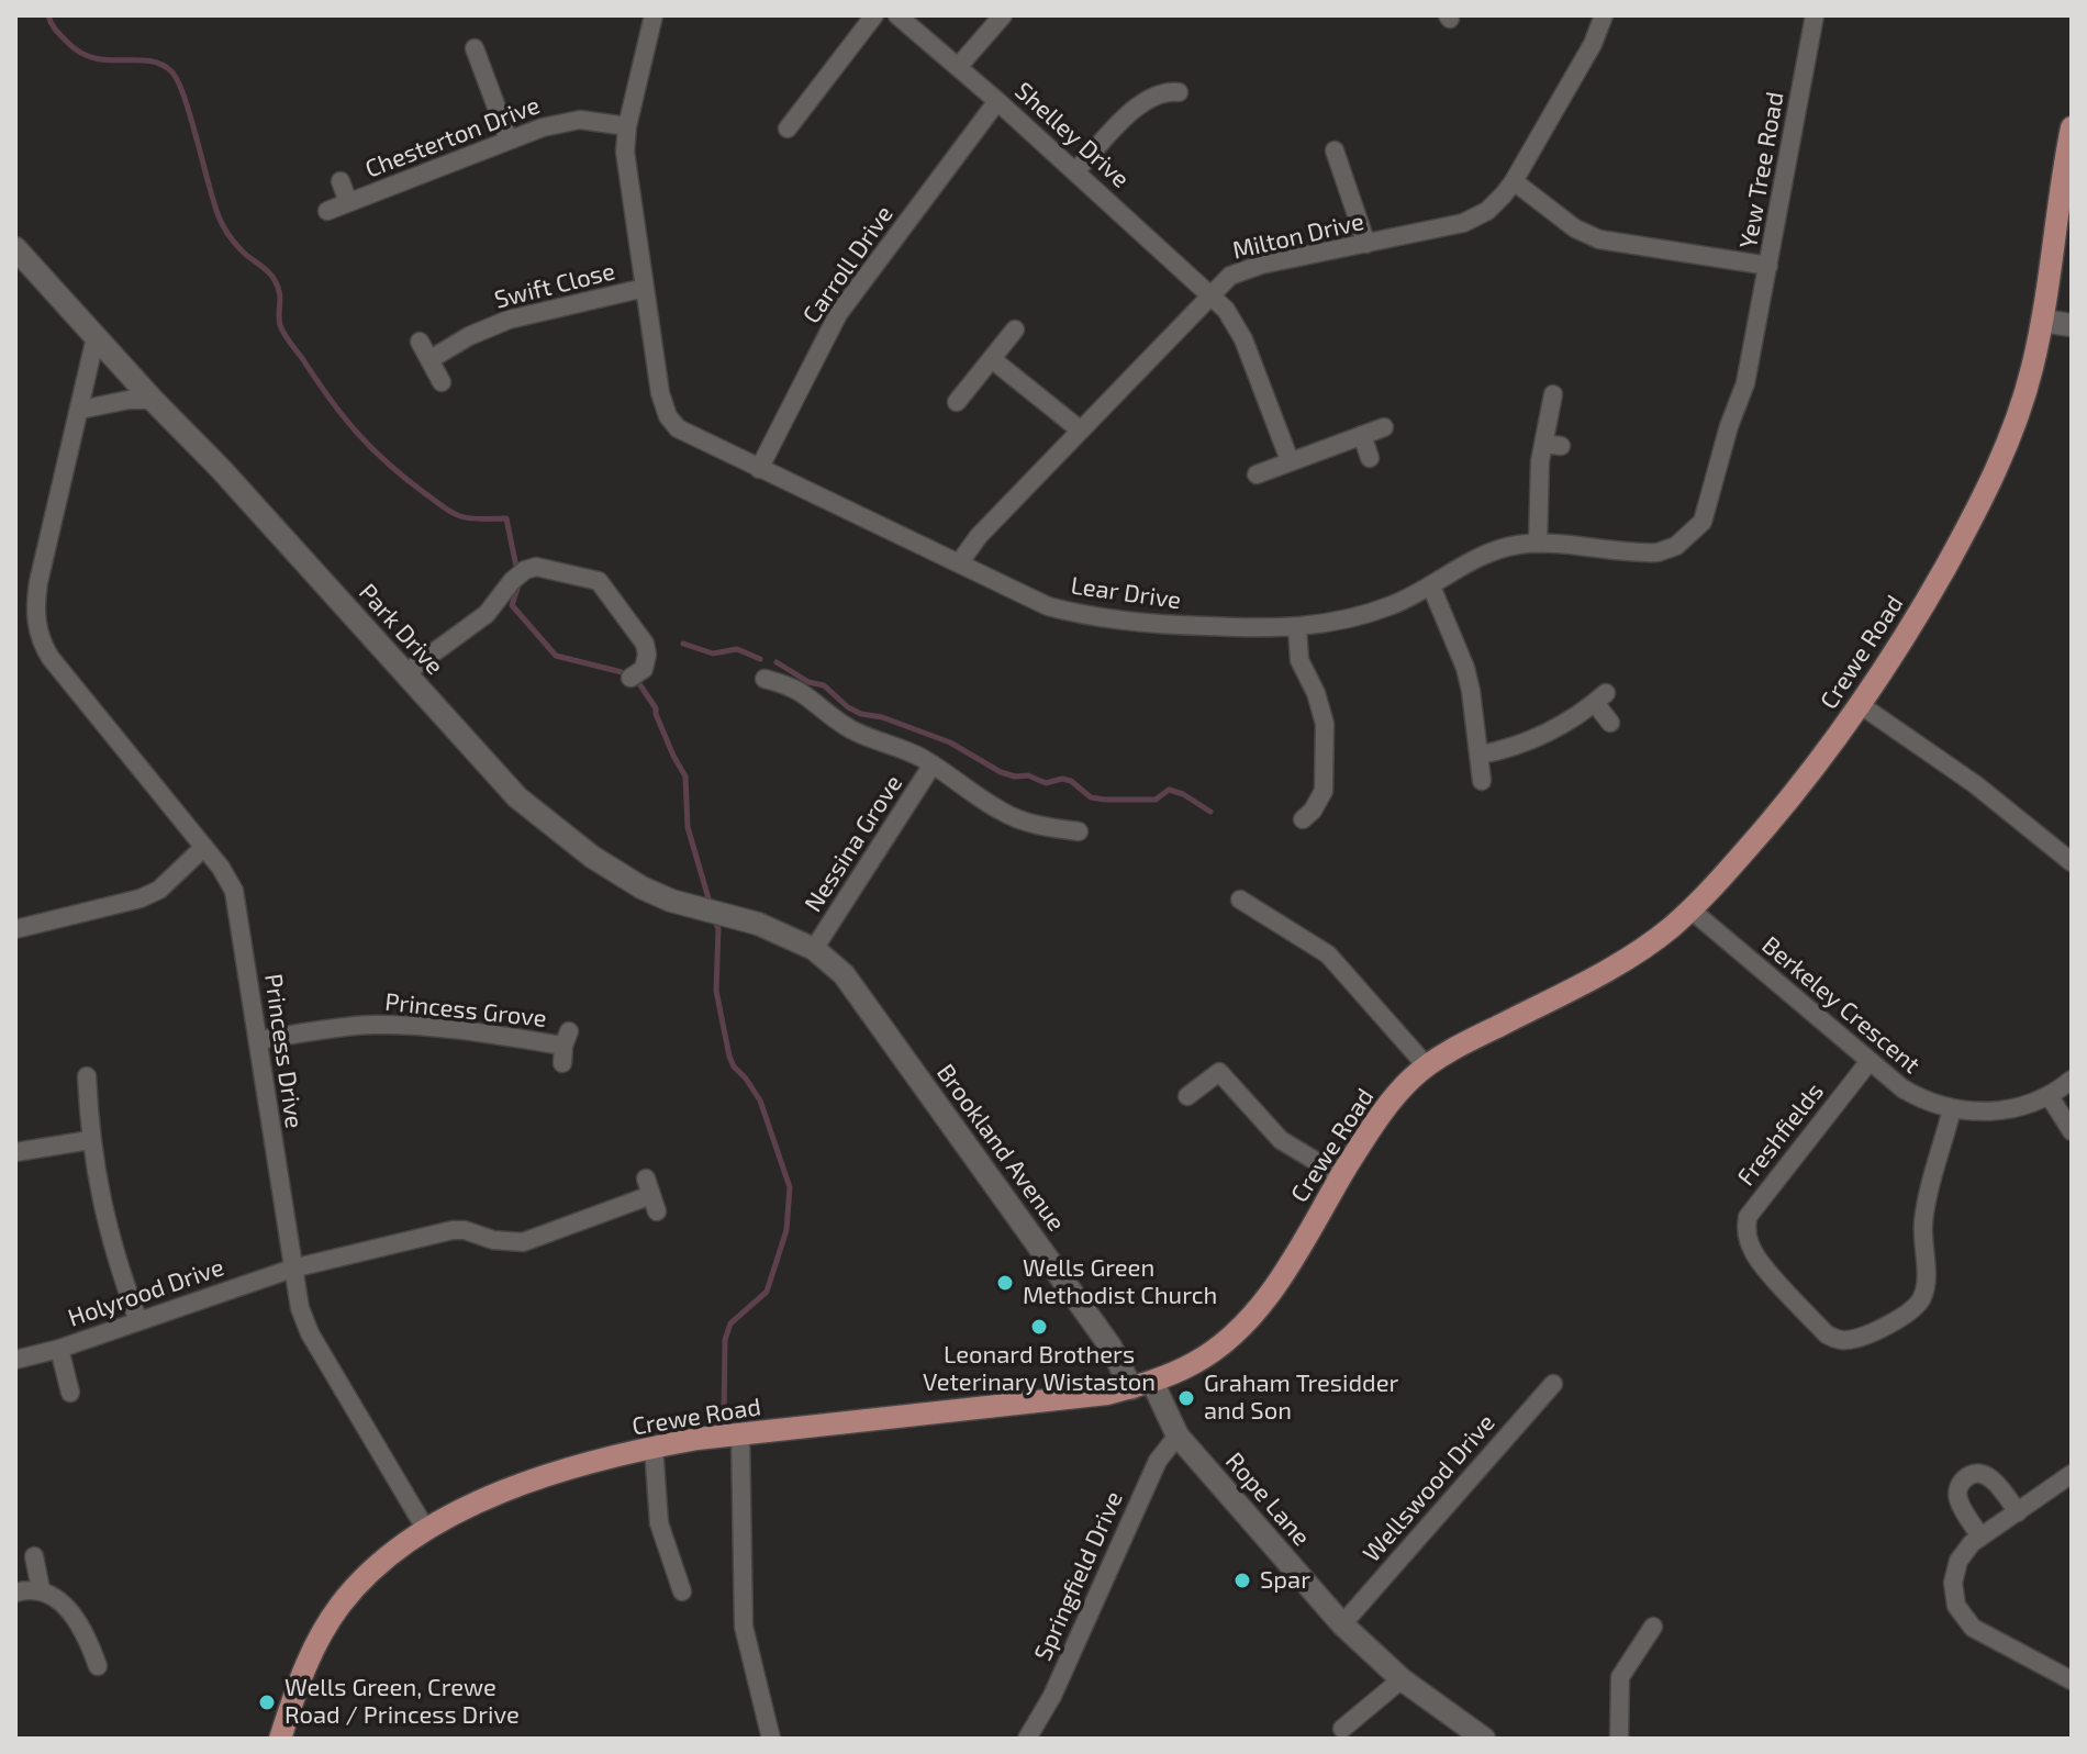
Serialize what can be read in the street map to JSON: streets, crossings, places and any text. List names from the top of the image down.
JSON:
{
  "streets": {
    "main road": ["Crewe Road"],
    "street": [
      "Shelley Drive",
      "Chesterton Drive",
      "Yew Tree Road",
      "Milton Drive",
      "Carroll Drive",
      "Swift Close",
      "Lear Drive",
      "Park Drive",
      "Nessina Grove",
      "Berkeley Crescent",
      "Princess Grove",
      "Princess Drive",
      "Freshfields",
      "Brookland Avenue",
      "Holyrood Drive",
      "Wellswood Drive",
      "Rope Lane",
      "Springfield Drive"
    ]
  },
  "crossings": [
    ["Shelley Drive", "Milton Drive"],
    ["Shelley Drive", "Carroll Drive"],
    ["Chesterton Drive", "Lear Drive"],
    ["Yew Tree Road", "Lear Drive"],
    ["Milton Drive", "Lear Drive"],
    ["Carroll Drive", "Lear Drive"],
    ["Swift Close", "Lear Drive"],
    ["Park Drive", "Nessina Grove"],
    ["Park Drive", "Brookland Avenue"],
    ["Crewe Road", "Berkeley Crescent"],
    ["Crewe Road", "Princess Drive"],
    ["Crewe Road", "Brookland Avenue"],
    ["Crewe Road", "Rope Lane"],
    ["Nessina Grove", "Brookland Avenue"],
    ["Berkeley Crescent", "Freshfields"],
    ["Princess Grove", "Princess Drive"],
    ["Princess Drive", "Holyrood Drive"],
    ["Brookland Avenue", "Rope Lane"],
    ["Wellswood Drive", "Rope Lane"],
    ["Rope Lane", "Springfield Drive"]
  ],
  "places": [
    "Wells Green Methodist Church",
    "Leonard Brothers Veterinary Wistaston",
    "Graham Tresidder and Son",
    "Spar",
    "Wells Green, Crewe Road / Princess Drive"
  ]
}
